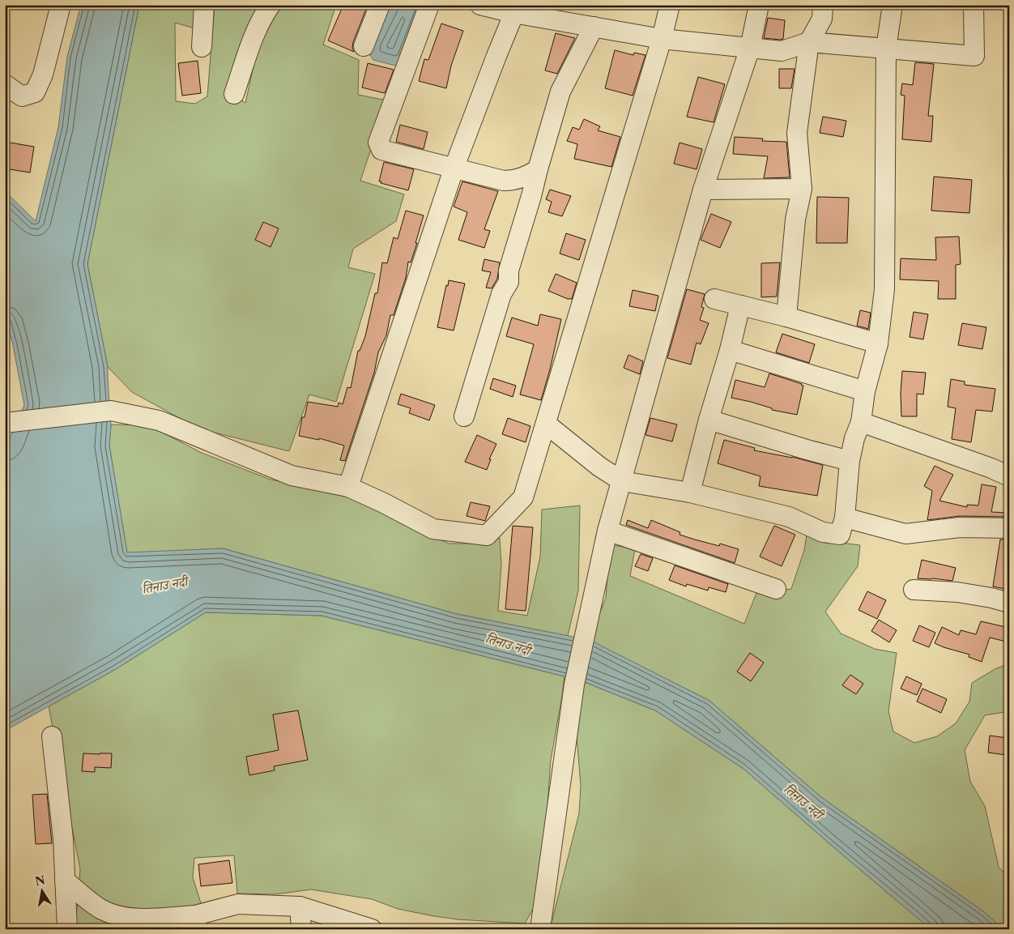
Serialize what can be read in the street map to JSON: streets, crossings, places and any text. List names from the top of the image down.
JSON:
{
  "water": ["तिनाउ नदी"],
  "north": "top"
}
